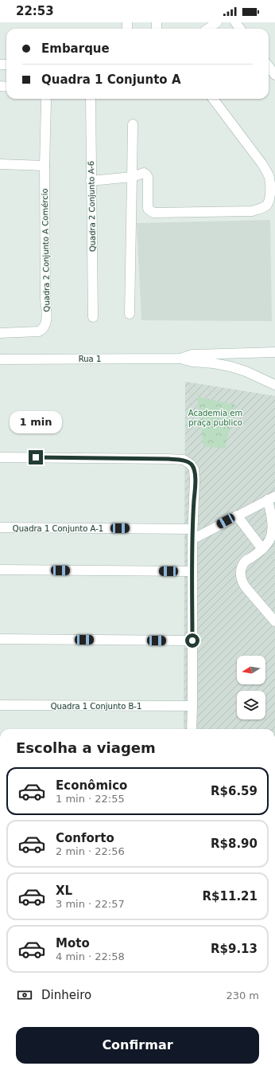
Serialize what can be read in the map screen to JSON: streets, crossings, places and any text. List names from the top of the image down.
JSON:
{
  "streets": {
    "street": [
      "Quadra 2 Conjunto A-6",
      "Quadra 2 Conjunto A Comércio",
      "Rua 1",
      "Quadra 1 Conjunto A-1",
      "Quadra 1 Conjunto B-1"
    ]
  },
  "parks": ["Academia em praça publico"],
  "north": "left",
  "page": {
    "status": "22:53",
    "banner": ["Embarque", "Quadra 1 Conjunto A"],
    "bubble": "1 min",
    "heading": "Escolha a viagem",
    "list": [
      {
        "name": "Econômico",
        "note": "1 min · 22:55",
        "value": "R$6.59"
      },
      {
        "name": "Conforto",
        "note": "2 min · 22:56",
        "value": "R$8.90"
      },
      {
        "name": "XL",
        "note": "3 min · 22:57",
        "value": "R$11.21"
      },
      {
        "name": "Moto",
        "note": "4 min · 22:58",
        "value": "R$9.13"
      }
    ],
    "pay": ["Dinheiro", "230 m"],
    "buttons": "Confirmar"
  }
}
